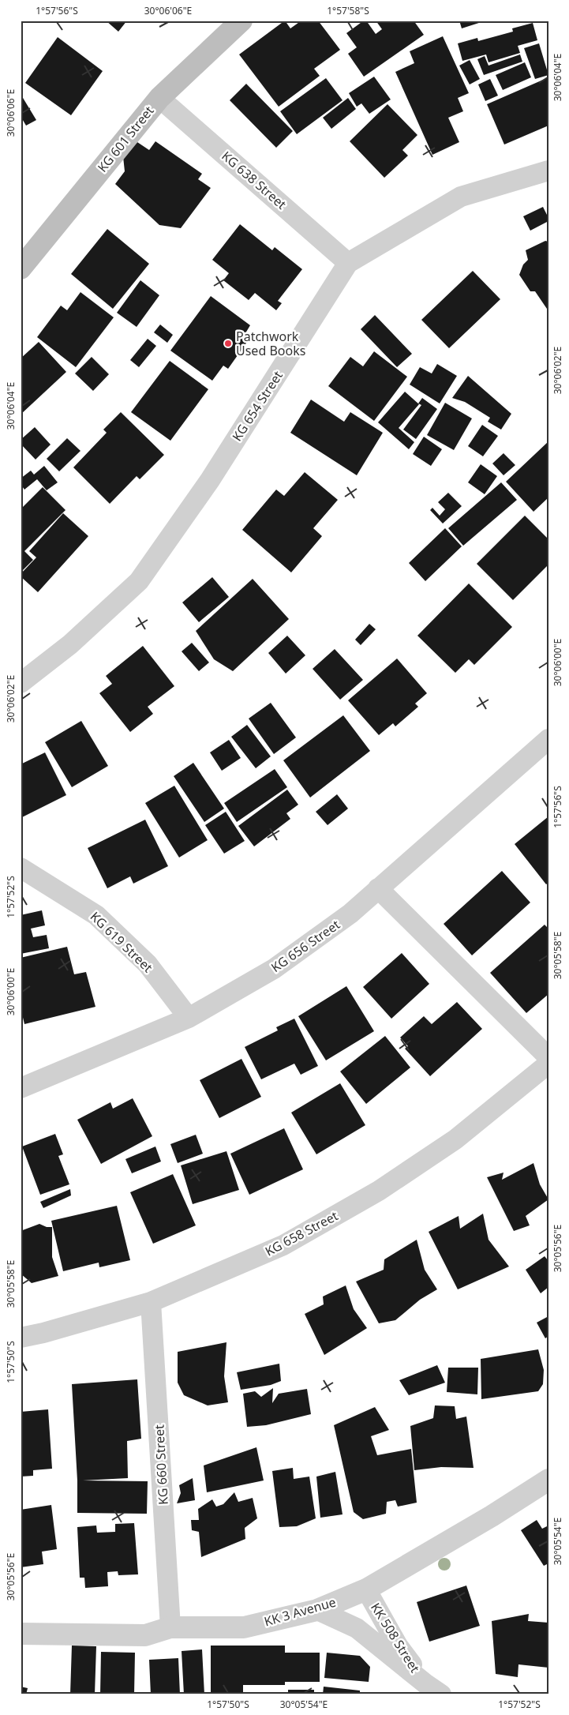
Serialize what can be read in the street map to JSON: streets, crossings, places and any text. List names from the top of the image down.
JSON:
{
  "streets": {
    "main road": ["KG 601 Street"],
    "street": [
      "KG 638 Street",
      "KG 654 Street",
      "KG 619 Street",
      "KG 656 Street",
      "KG 658 Street",
      "KG 660 Street",
      "KK 3 Avenue",
      "KK 508 Street"
    ]
  },
  "crossings": [
    ["KG 601 Street", "KG 638 Street"],
    ["KG 638 Street", "KG 654 Street"],
    ["KG 619 Street", "KG 656 Street"],
    ["KG 658 Street", "KG 660 Street"],
    ["KG 660 Street", "KK 3 Avenue"],
    ["KK 3 Avenue", "KK 508 Street"]
  ],
  "places": ["Patchwork Used Books"],
  "coordinates": [
    "1°57'56\"S",
    "30°06'06\"E",
    "1°57'58\"S",
    "30°06'04\"E",
    "30°06'02\"E",
    "30°06'00\"E",
    "1°57'52\"S",
    "30°05'58\"E",
    "30°05'56\"E",
    "1°57'50\"S",
    "30°05'54\"E"
  ]
}
